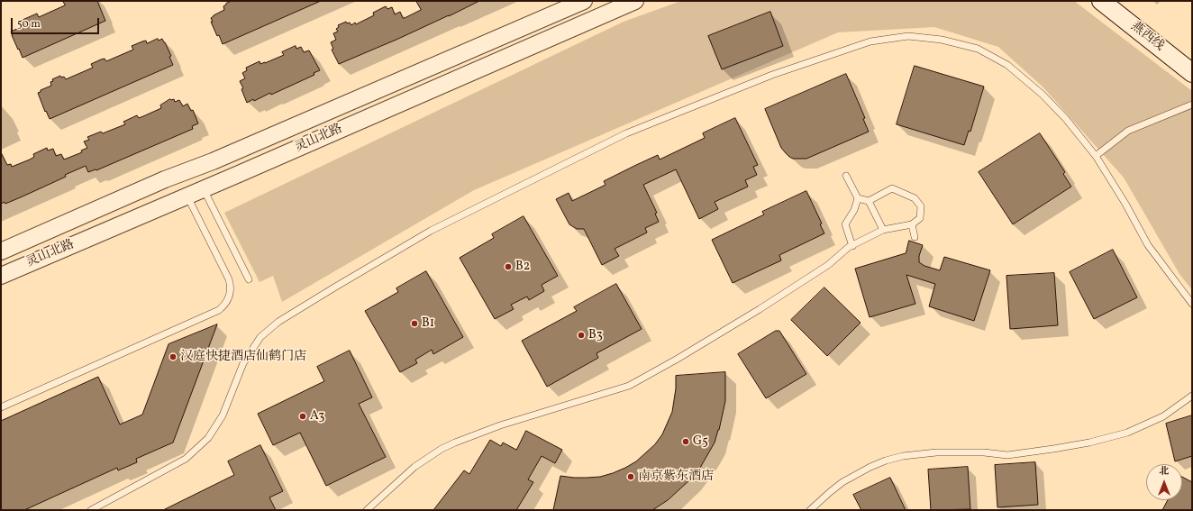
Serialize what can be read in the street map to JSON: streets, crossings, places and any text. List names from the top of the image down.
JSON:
{
  "streets": {
    "main road": ["燕西线"],
    "street": ["灵山北路"]
  },
  "places": [
    "B2",
    "B1",
    "B3",
    "汉庭快捷酒店仙鹤门店",
    "A3",
    "G5",
    "南京紫东酒店"
  ],
  "scale_bar": "50 m",
  "north": "top"
}
